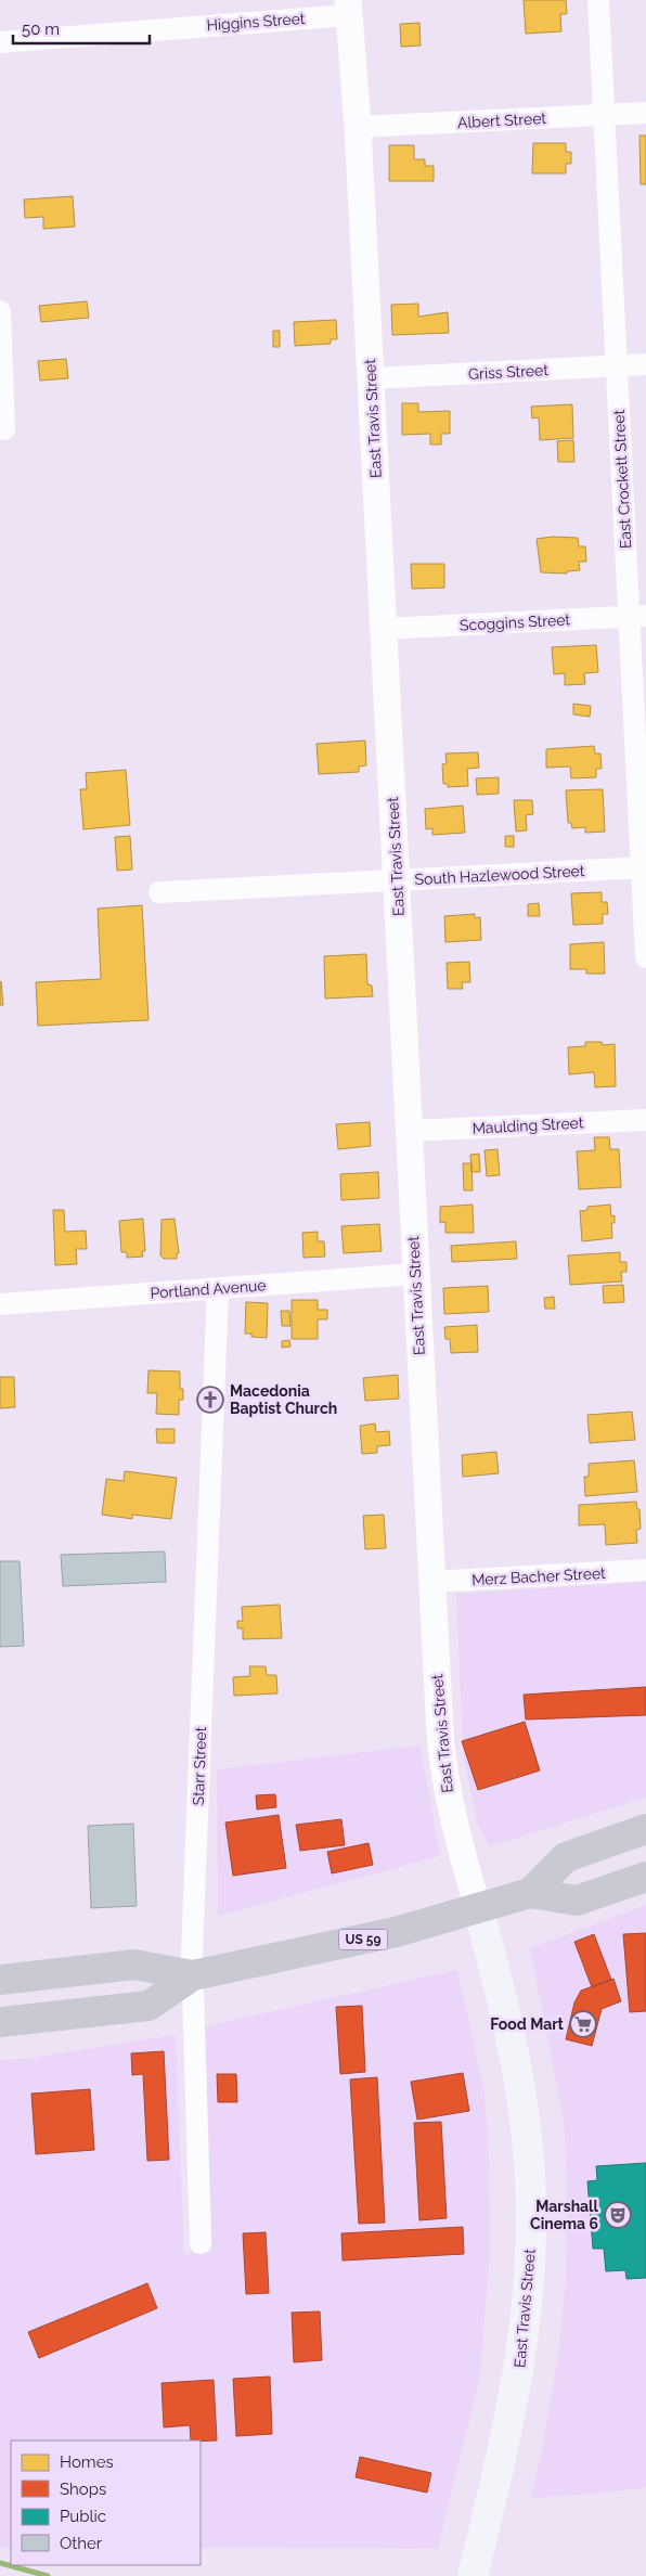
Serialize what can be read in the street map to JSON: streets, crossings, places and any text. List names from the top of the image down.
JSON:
{
  "streets": {
    "highway": ["US 59"],
    "main road": ["East Travis Street"],
    "street": [
      "Higgins Street",
      "Albert Street",
      "Griss Street",
      "East Crockett Street",
      "Scoggins Street",
      "South Hazlewood Street",
      "Maulding Street",
      "Portland Avenue",
      "Merz Bacher Street",
      "Starr Street"
    ]
  },
  "crossings": [
    ["Higgins Street", "East Travis Street"],
    ["Albert Street", "East Travis Street"],
    ["Albert Street", "East Crockett Street"],
    ["Griss Street", "East Travis Street"],
    ["Griss Street", "East Crockett Street"],
    ["East Travis Street", "Scoggins Street"],
    ["East Travis Street", "South Hazlewood Street"],
    ["East Travis Street", "Maulding Street"],
    ["East Travis Street", "Portland Avenue"],
    ["East Travis Street", "Merz Bacher Street"],
    ["East Travis Street", "US 59"],
    ["East Crockett Street", "Scoggins Street"],
    ["East Crockett Street", "South Hazlewood Street"],
    ["Portland Avenue", "Starr Street"],
    ["Starr Street", "US 59"]
  ],
  "places": {
    "church": ["Macedonia Baptist Church"],
    "supermarket": ["Food Mart"],
    "theatre": ["Marshall Cinema 6"]
  },
  "legend": [
    "Homes",
    "Shops",
    "Public",
    "Other"
  ],
  "scale_bar": "50 m"
}
